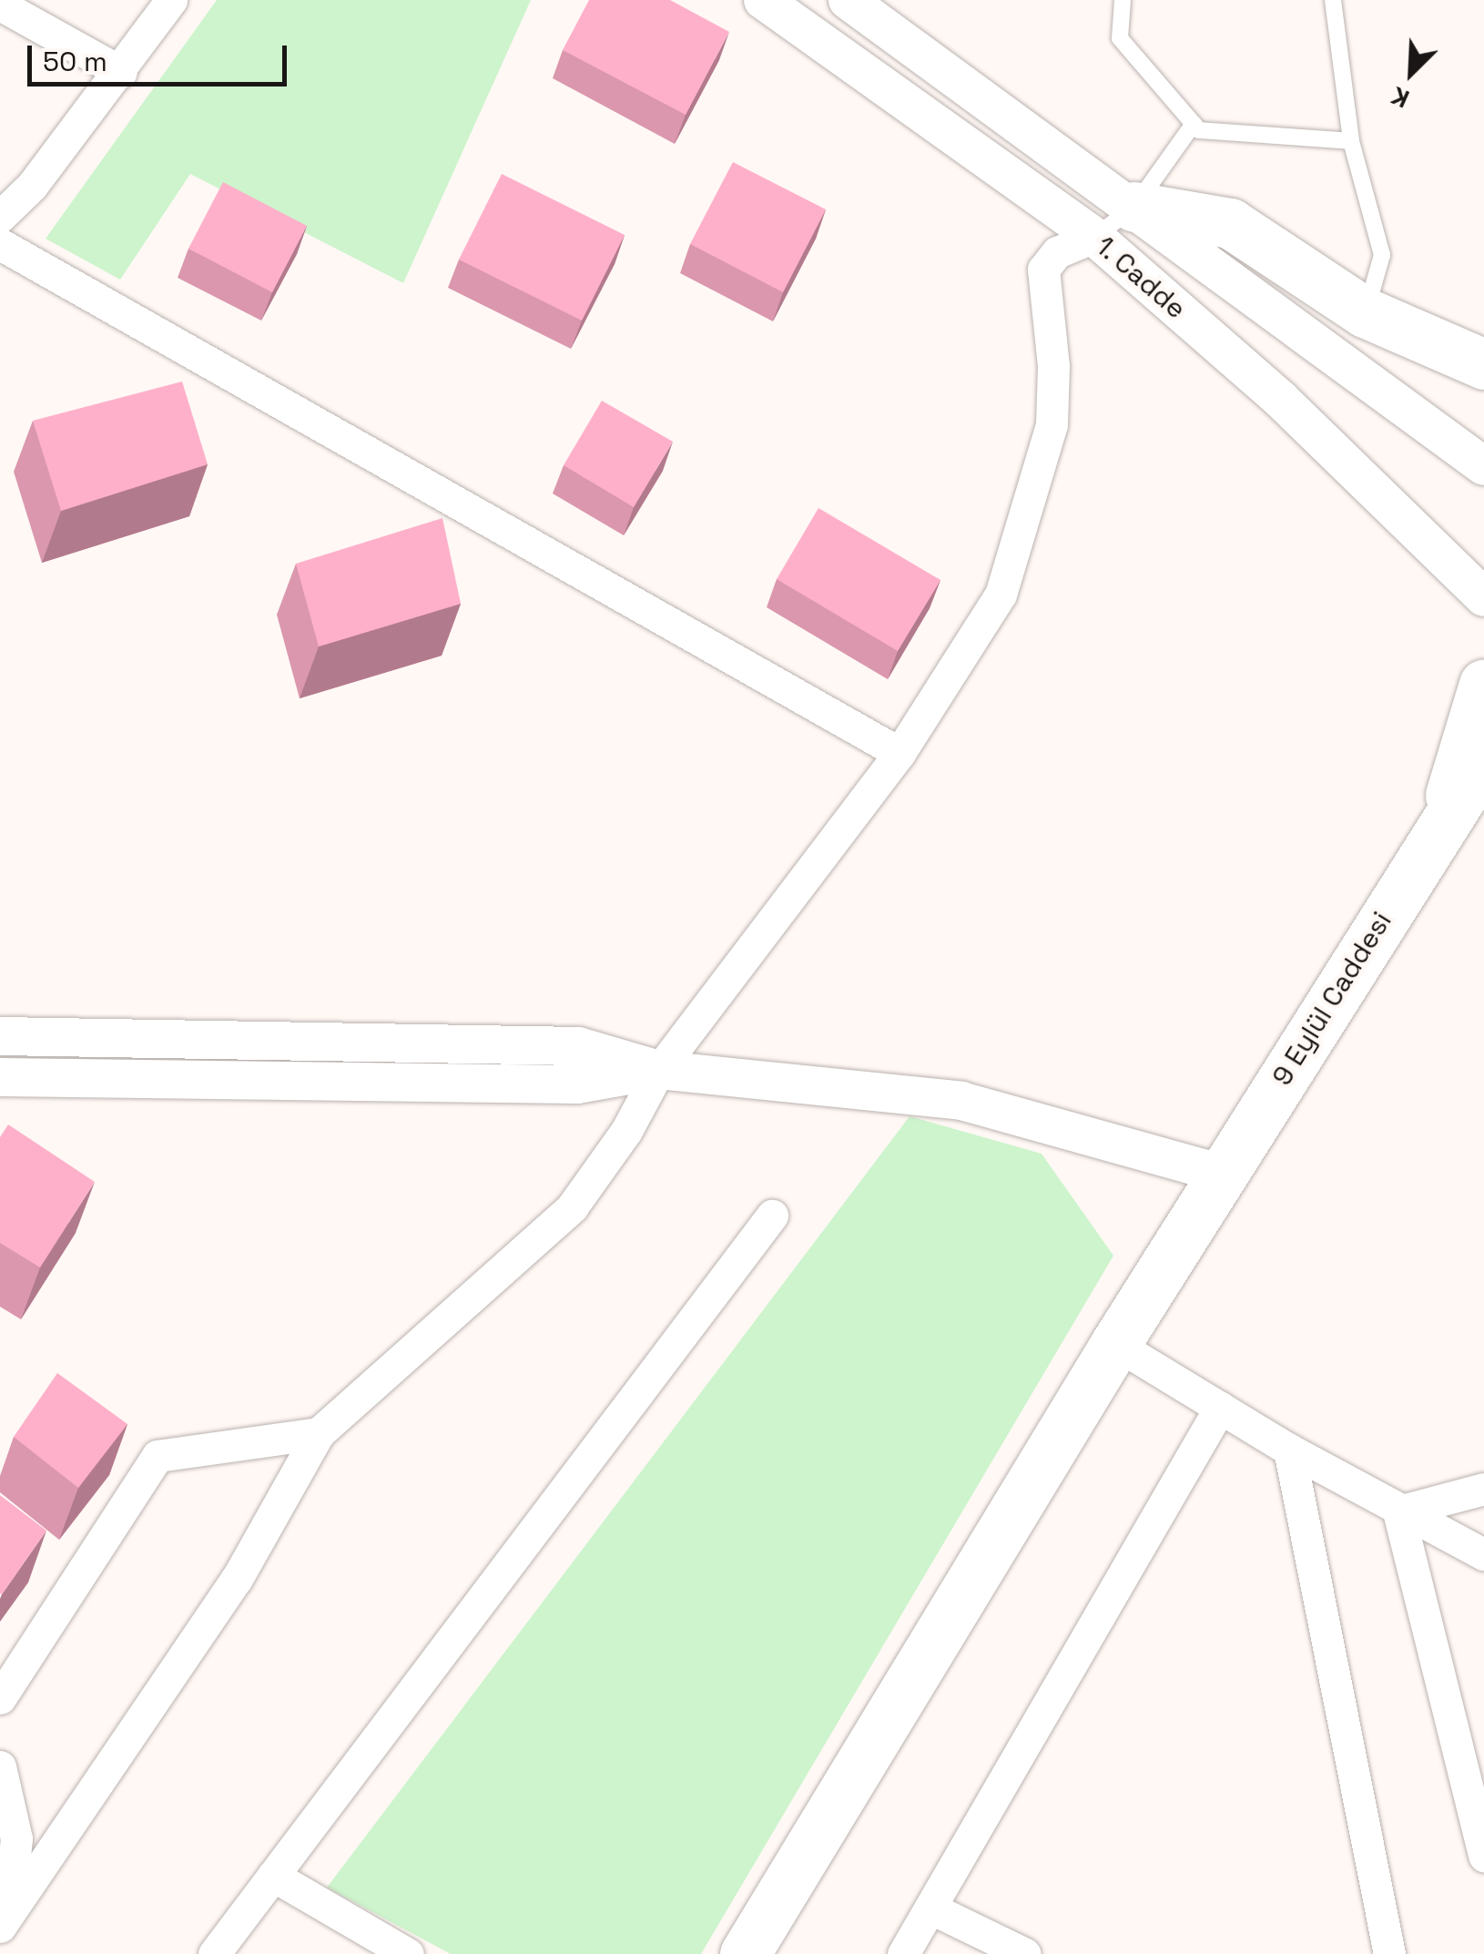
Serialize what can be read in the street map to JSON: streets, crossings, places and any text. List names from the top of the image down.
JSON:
{
  "streets": {
    "main road": ["9 Eylül Caddesi"],
    "street": ["1. Cadde"]
  },
  "scale_bar": "50 m",
  "north": "bottom left"
}
